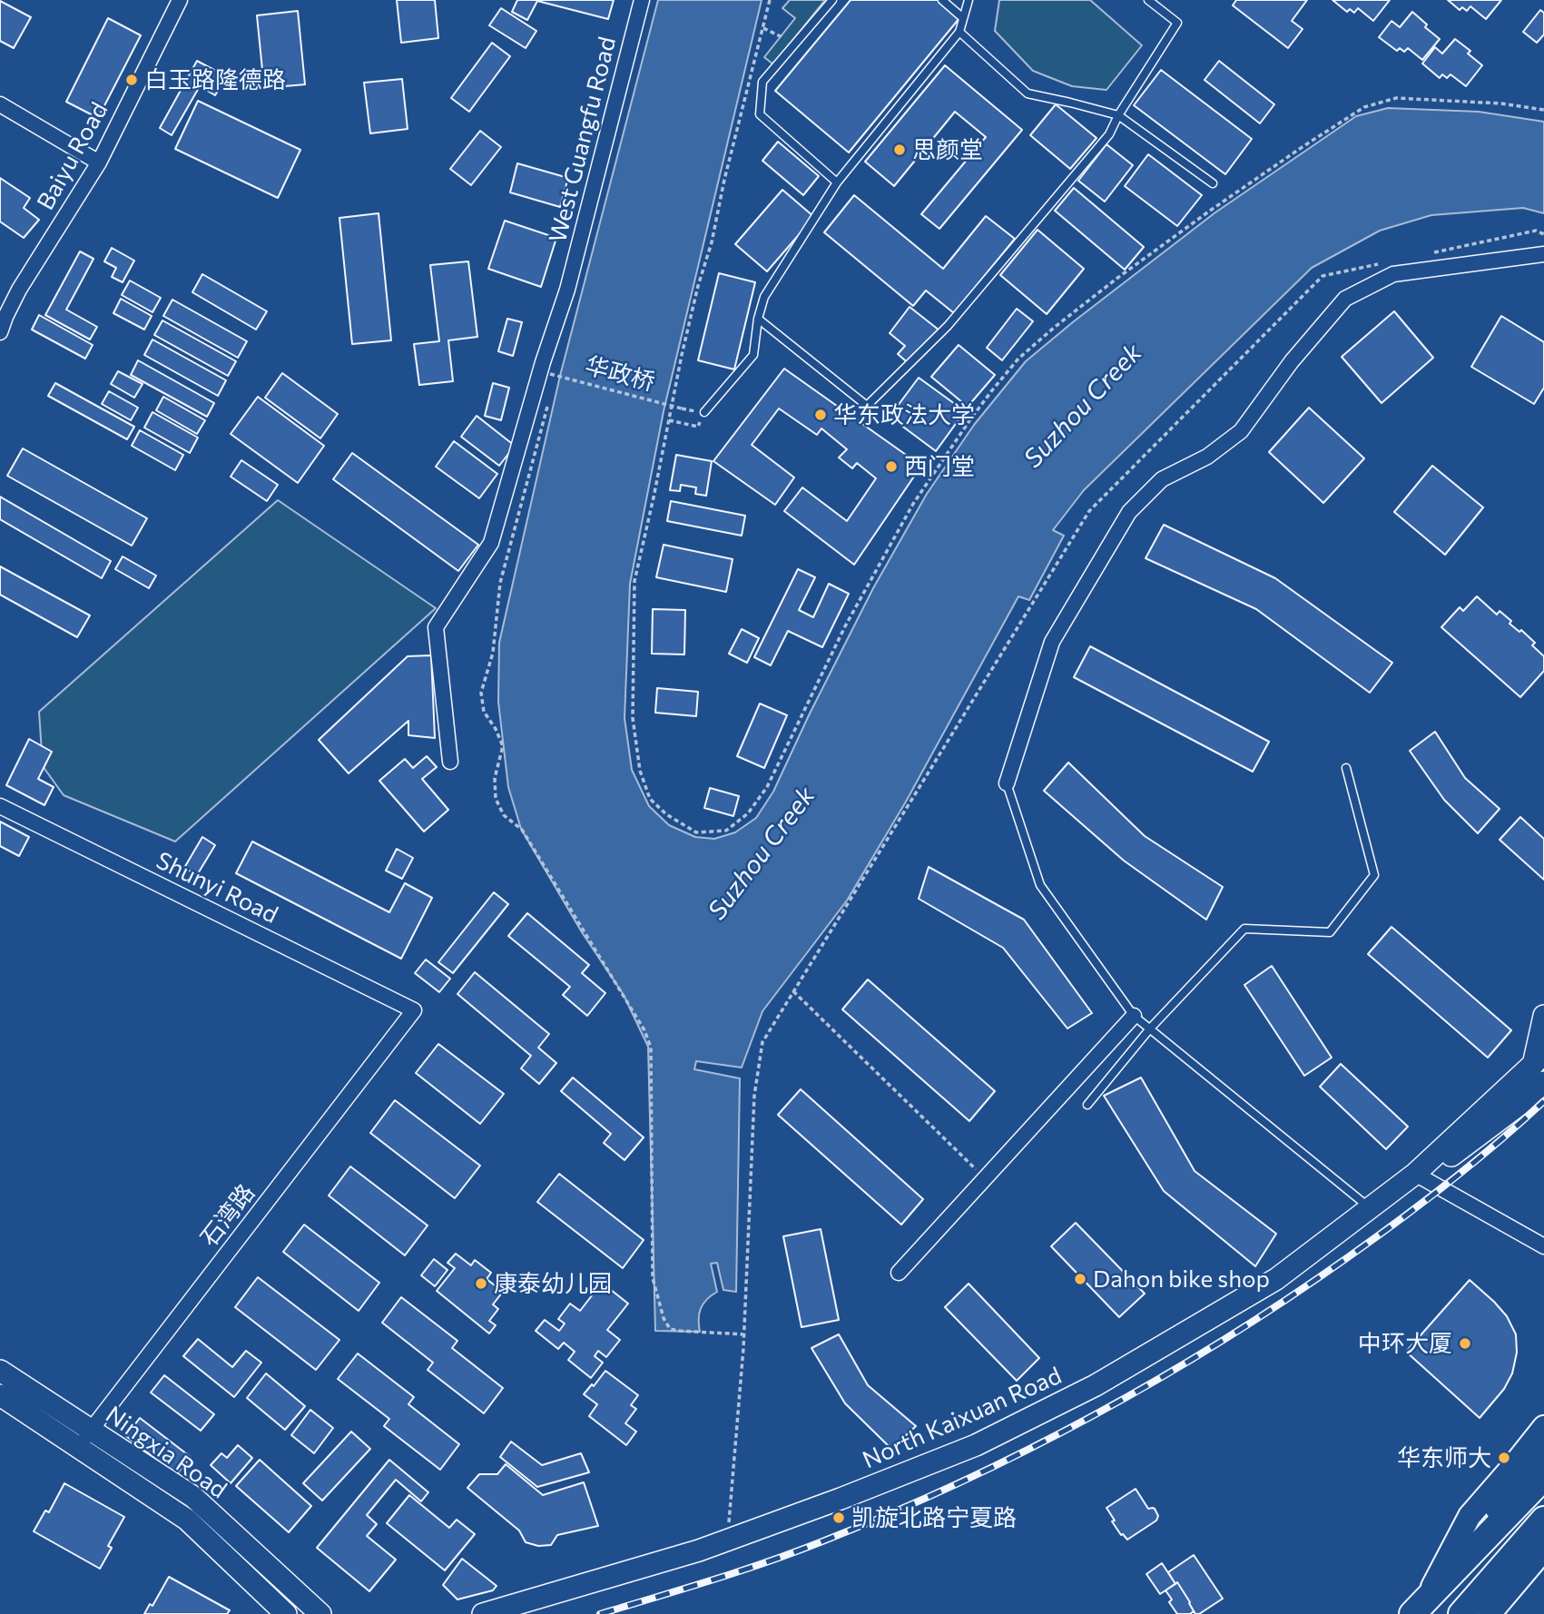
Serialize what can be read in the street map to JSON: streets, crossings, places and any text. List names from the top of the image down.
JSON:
{
  "streets": {
    "street": [
      "West Guangfu Road",
      "Baiyu Road",
      "Shunyi Road",
      "石湾路",
      "North Kaixuan Road",
      "Ningxia Road"
    ],
    "path": ["华政桥"]
  },
  "crossings": [
    ["Shunyi Road", "石湾路"],
    ["石湾路", "Ningxia Road"]
  ],
  "water": ["Suzhou Creek"],
  "places": [
    "白玉路隆德路",
    "思颜堂",
    "华东政法大学",
    "西门堂",
    "Dahon bike shop",
    "康泰幼儿园",
    "中环大厦",
    "华东师大",
    "凯旋北路宁夏路"
  ]
}
